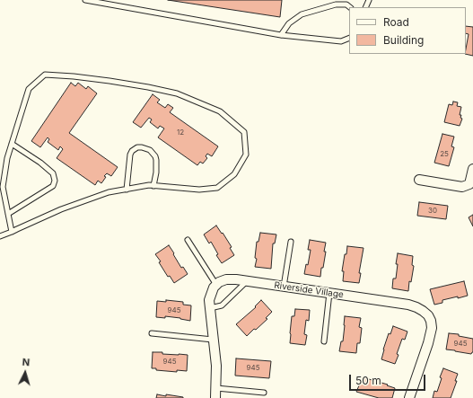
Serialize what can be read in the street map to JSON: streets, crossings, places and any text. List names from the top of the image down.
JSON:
{
  "streets": {
    "street": ["Riverside Village"]
  },
  "house_numbers": [
    "12",
    "25",
    "30",
    "945",
    "945",
    "945",
    "945"
  ],
  "legend": ["Road", "Building"],
  "scale_bar": "50 m",
  "north": "top"
}
